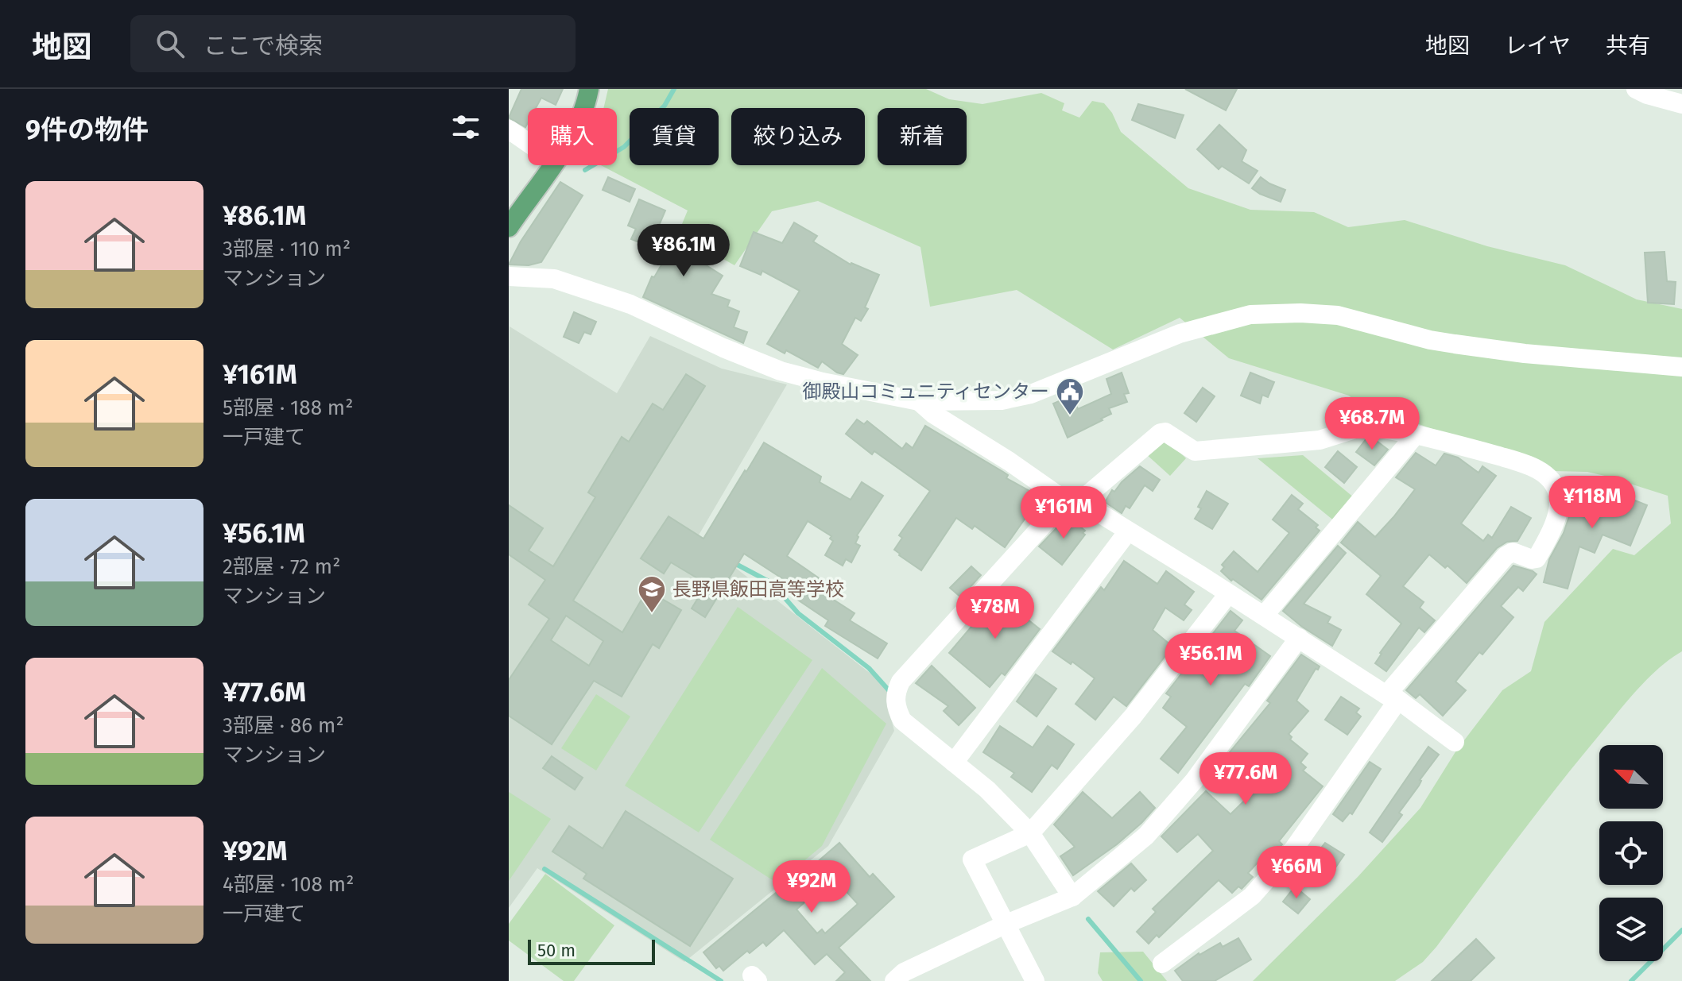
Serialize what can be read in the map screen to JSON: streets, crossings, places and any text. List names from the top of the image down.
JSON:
{
  "places": {
    "public building": ["御殿山コミュニティセンター"],
    "school or university": ["長野県飯田高等学校"]
  },
  "scale_bar": "50 m",
  "north": "top left",
  "page": {
    "header": "地図",
    "search": "ここで検索",
    "nav": ["地図", "レイヤ", "共有"],
    "heading": "9件の物件",
    "chip": [
      "購入",
      "賃貸",
      "絞り込み",
      "新着"
    ],
    "list": [
      {
        "name": "¥86.1M",
        "note": "3部屋 · 110 m² · マンション"
      },
      {
        "name": "¥161M",
        "note": "5部屋 · 188 m² · 一戸建て"
      },
      {
        "name": "¥56.1M",
        "note": "2部屋 · 72 m² · マンション"
      },
      {
        "name": "¥77.6M",
        "note": "3部屋 · 86 m² · マンション"
      },
      {
        "name": "¥92M",
        "note": "4部屋 · 108 m² · 一戸建て"
      }
    ],
    "price": [
      "¥86.1M",
      "¥68.7M",
      "¥118M",
      "¥161M",
      "¥78M",
      "¥56.1M",
      "¥77.6M",
      "¥66M",
      "¥92M"
    ],
    "scale": "50 m"
  }
}
